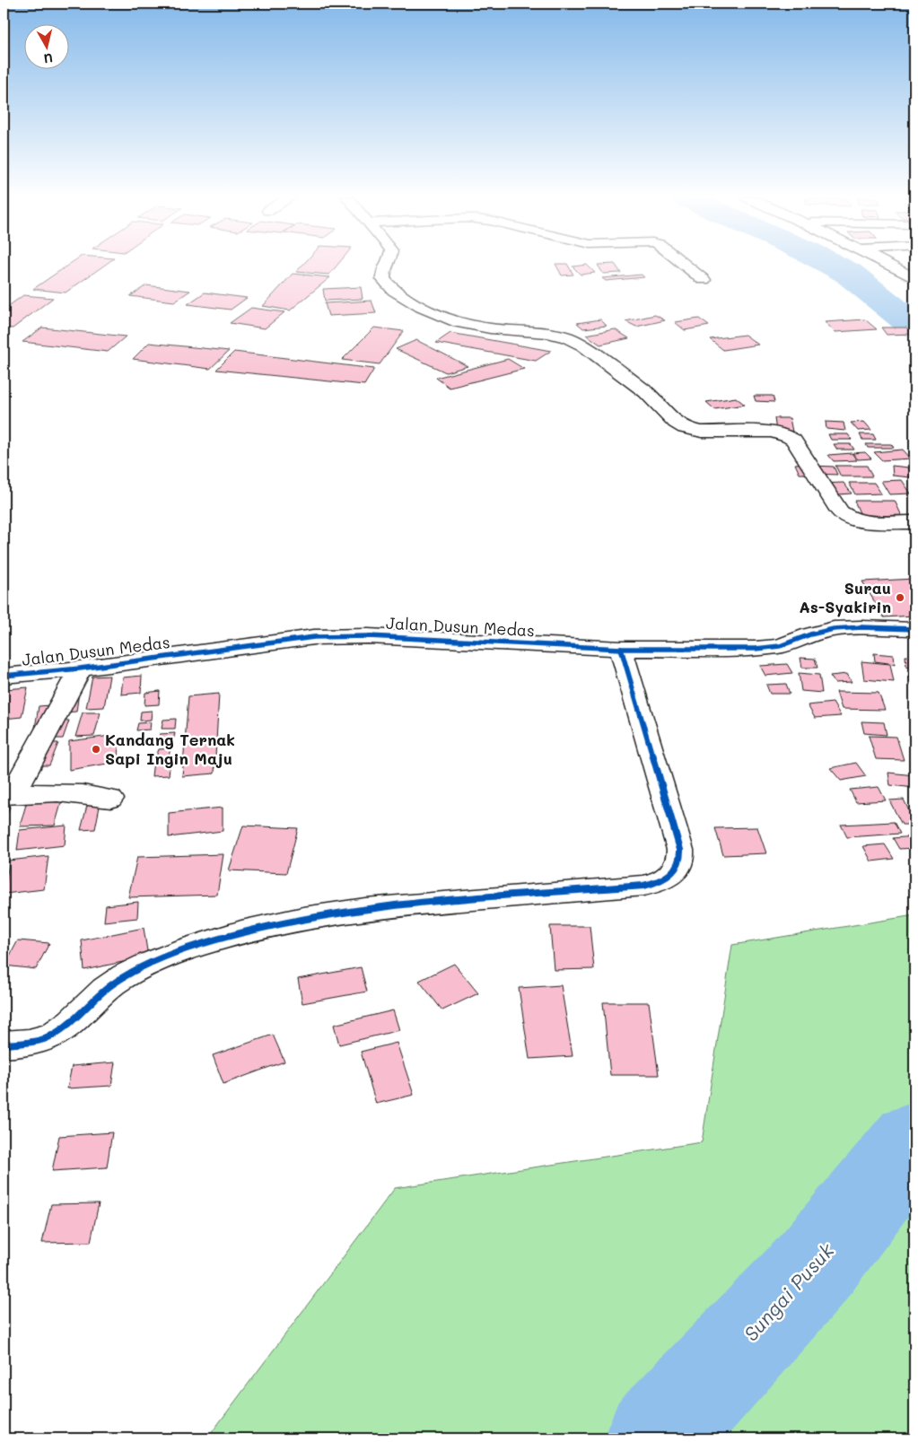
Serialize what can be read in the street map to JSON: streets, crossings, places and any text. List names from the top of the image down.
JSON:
{
  "streets": {
    "street": ["Jalan Dusun Medas"]
  },
  "water": ["Sungai Pusuk"],
  "places": ["Surau As-Syakirin", "Kandang Ternak Sapi Ingin Maju"],
  "north": "bottom"
}
